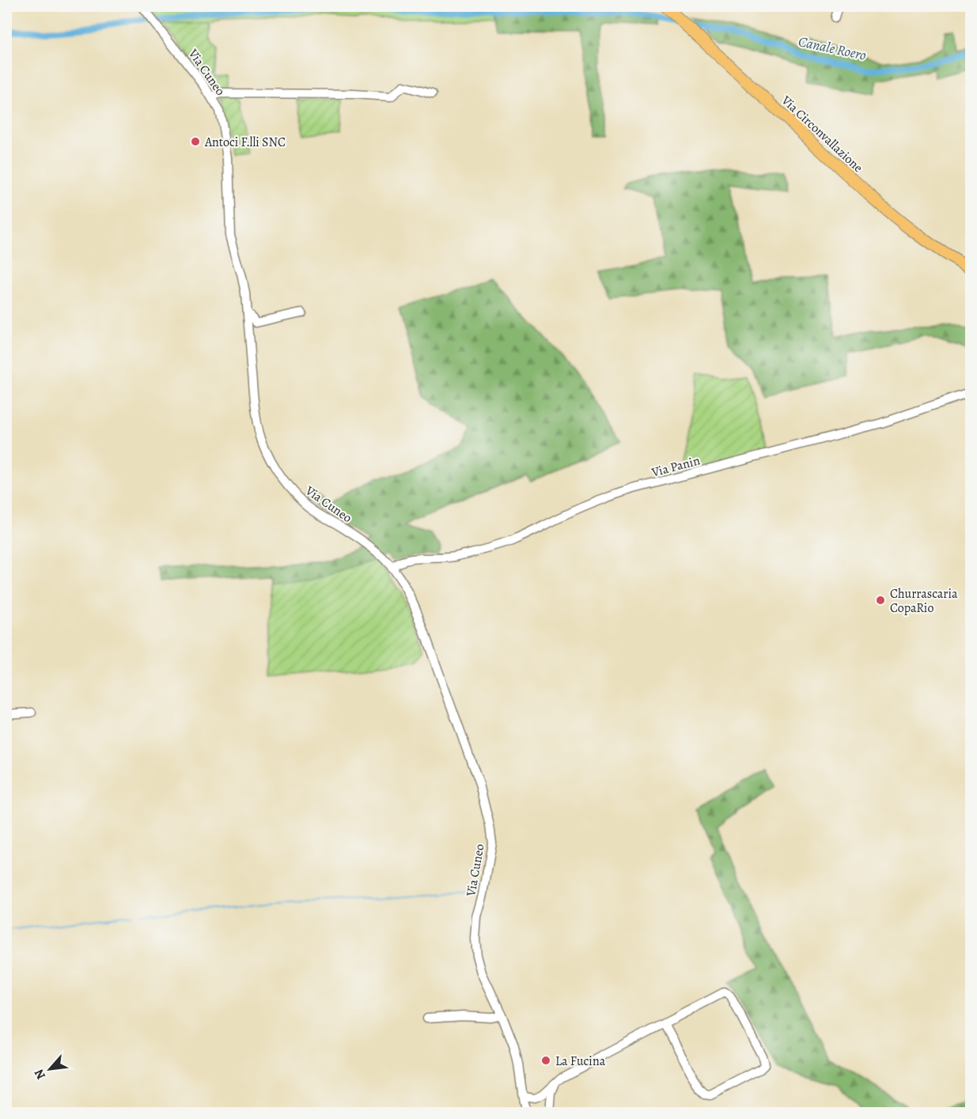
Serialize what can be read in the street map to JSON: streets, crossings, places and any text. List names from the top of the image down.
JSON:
{
  "streets": {
    "main road": ["Via Circonvallazione"],
    "street": ["Via Cuneo", "Via Panin"]
  },
  "crossings": [
    ["Via Cuneo", "Via Panin"]
  ],
  "water": ["Canale Roero"],
  "places": ["Antoci F.lli SNC", "Churrascaria CopaRio", "La Fucina"],
  "north": "bottom left"
}
